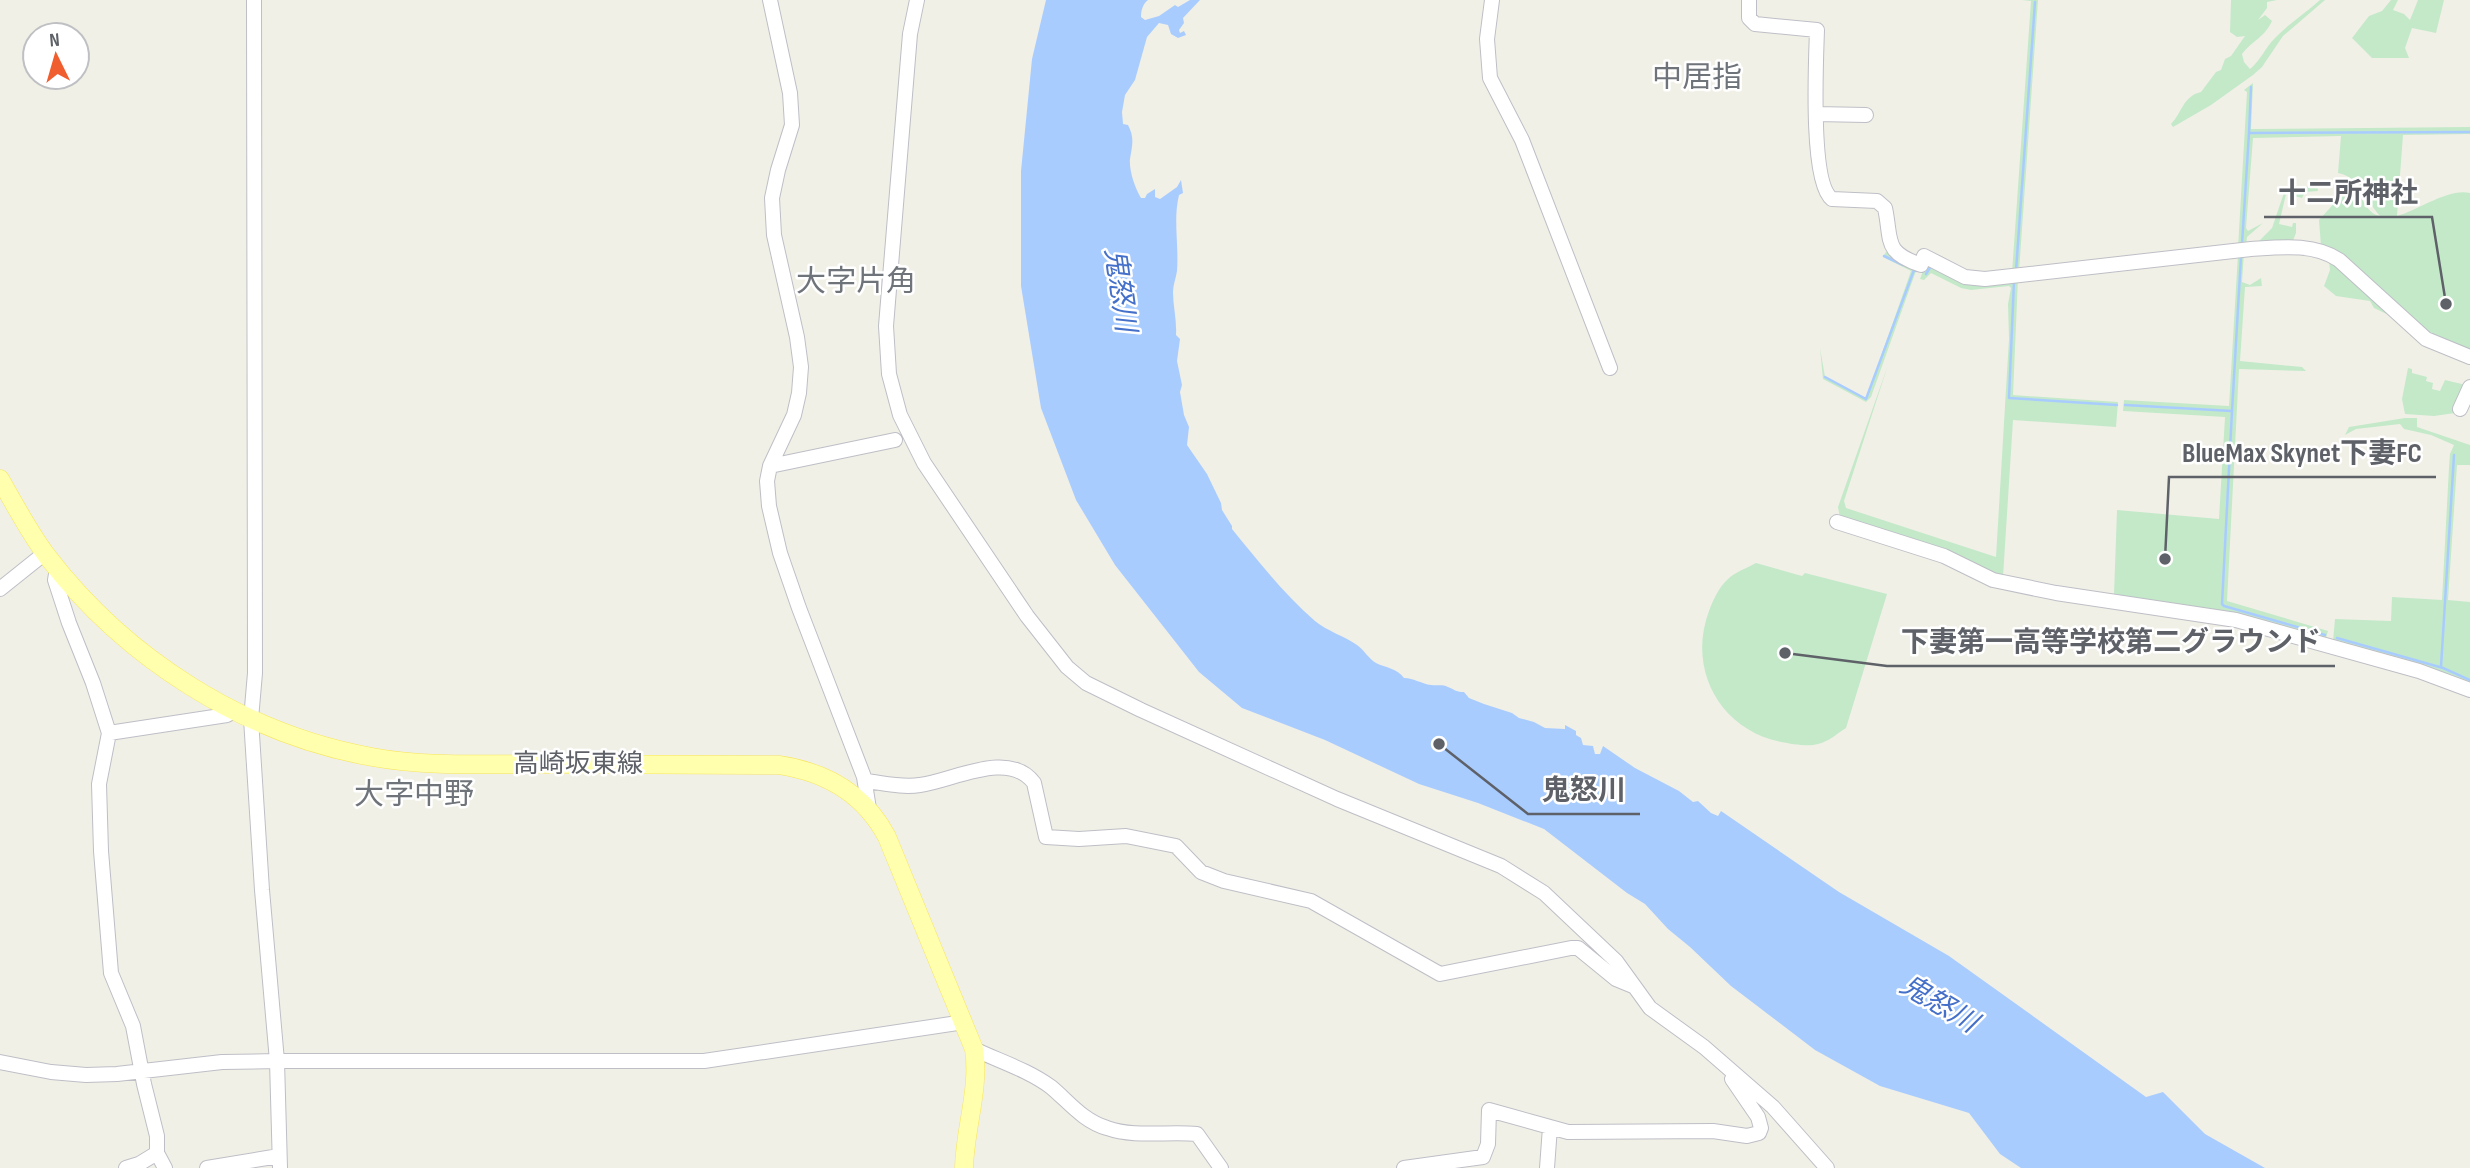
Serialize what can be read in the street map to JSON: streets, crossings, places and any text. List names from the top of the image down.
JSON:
{
  "streets": {
    "main road": ["高崎坂東線"]
  },
  "districts": ["中居指", "大字片角", "大字中野"],
  "water": ["鬼怒川"],
  "places": [
    "十二所神社",
    "BlueMax Skynet下妻FC",
    "下妻第一高等学校第二グラウンド",
    "鬼怒川"
  ],
  "north": "top"
}
